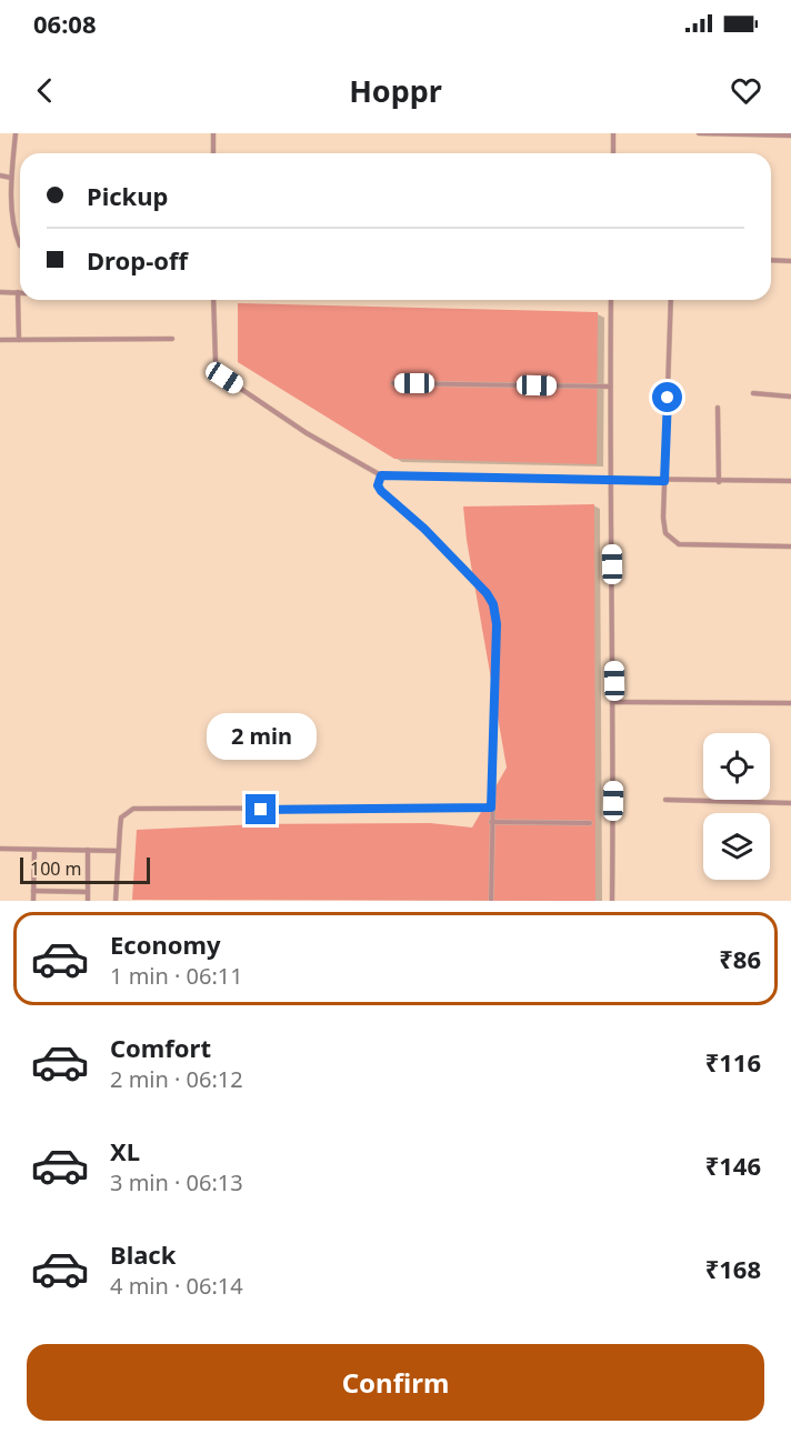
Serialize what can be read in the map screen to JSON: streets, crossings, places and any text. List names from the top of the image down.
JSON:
{
  "scale_bar": "100 m",
  "page": {
    "status": "06:08",
    "header": "Hoppr",
    "banner": ["Pickup", "Drop-off"],
    "bubble": "2 min",
    "scale": "100 m",
    "list": [
      {
        "name": "Economy",
        "note": "1 min · 06:11",
        "value": "₹86"
      },
      {
        "name": "Comfort",
        "note": "2 min · 06:12",
        "value": "₹116"
      },
      {
        "name": "XL",
        "note": "3 min · 06:13",
        "value": "₹146"
      },
      {
        "name": "Black",
        "note": "4 min · 06:14",
        "value": "₹168"
      }
    ],
    "buttons": "Confirm"
  }
}
